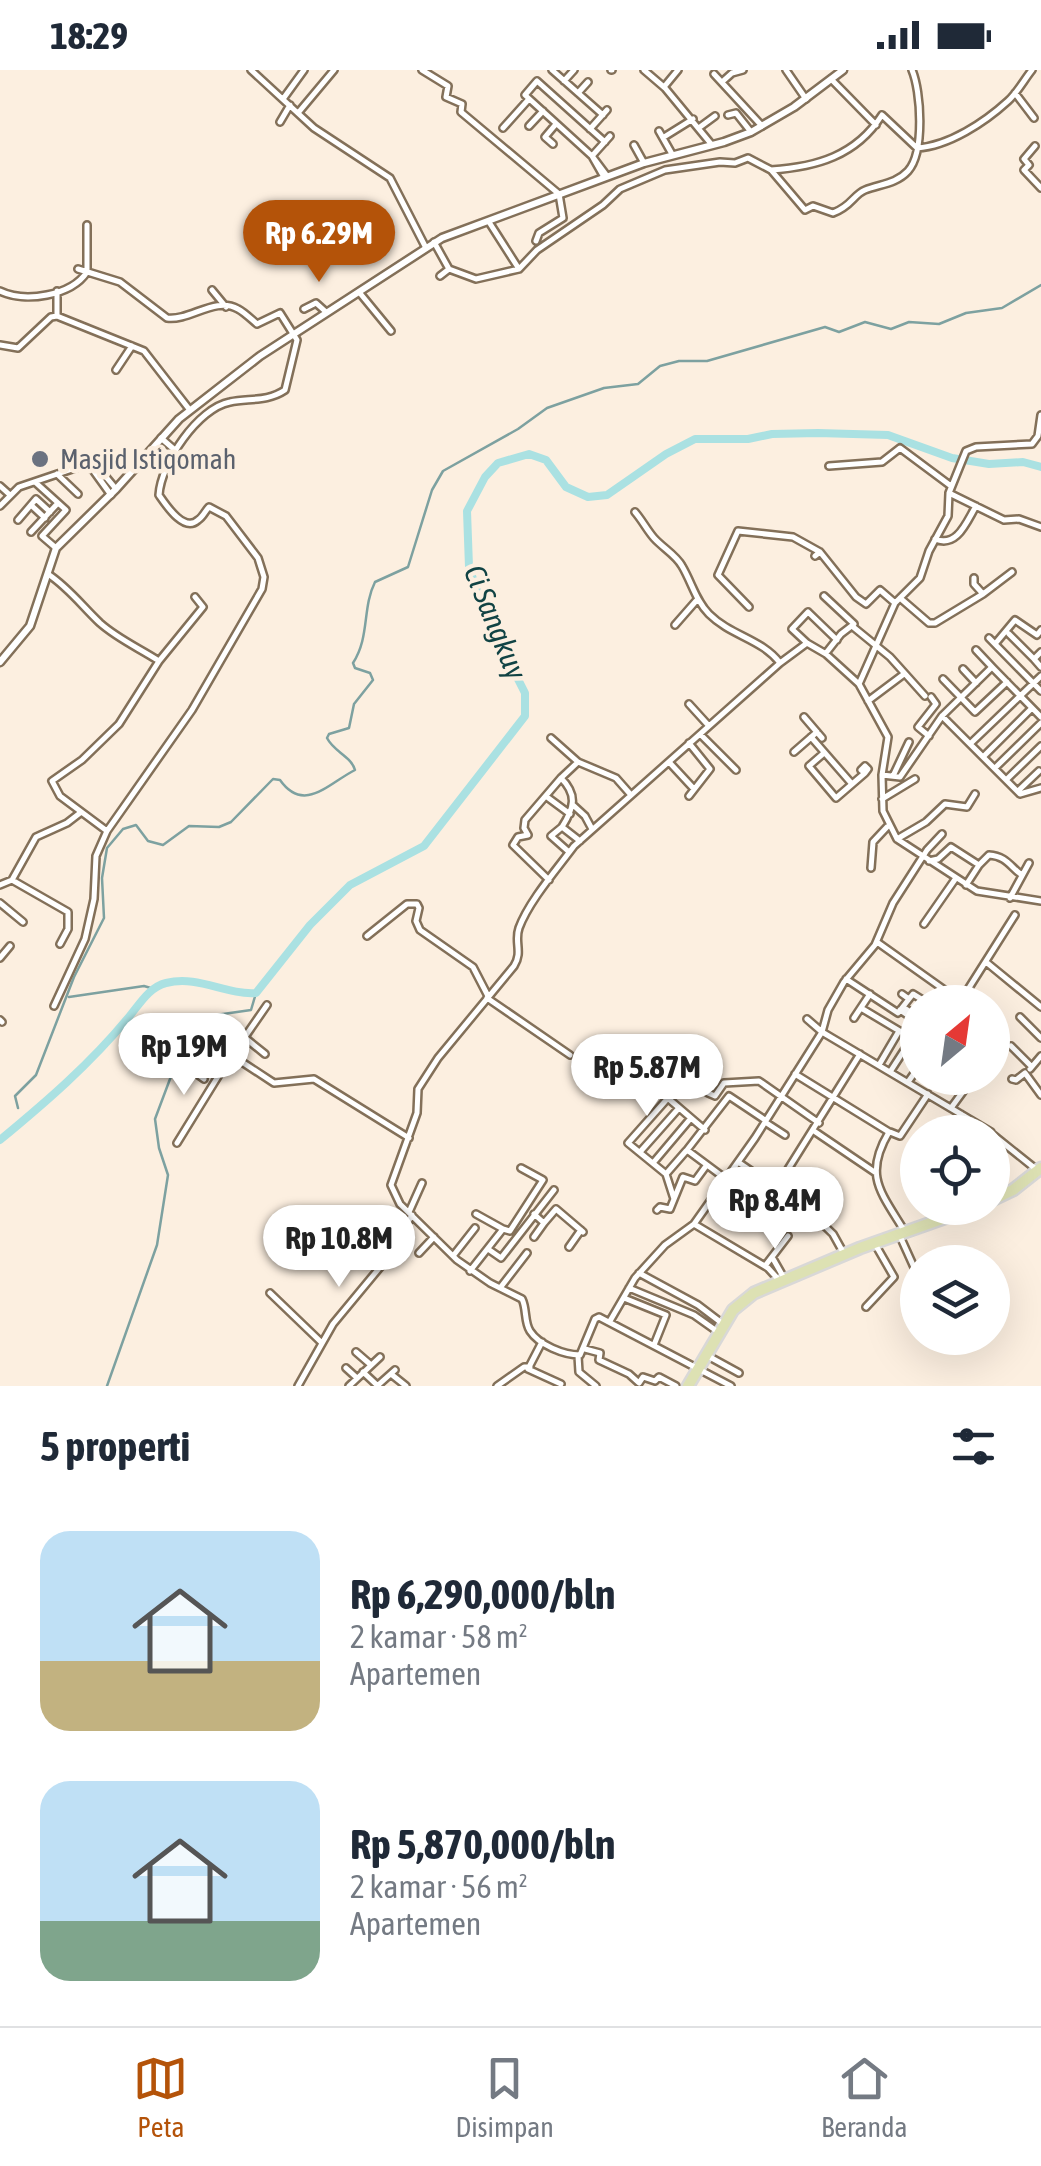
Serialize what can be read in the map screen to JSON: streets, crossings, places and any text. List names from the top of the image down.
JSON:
{
  "water": ["Ci Sangkuy"],
  "places": ["Masjid Istiqomah"],
  "north": "top right",
  "page": {
    "status": "18:29",
    "price": [
      "Rp 6.29M",
      "Rp 19M",
      "Rp 5.87M",
      "Rp 8.4M",
      "Rp 10.8M"
    ],
    "heading": "5 properti",
    "list": [
      {
        "name": "Rp 6,290,000/bln",
        "note": "2 kamar · 58 m² · Apartemen"
      },
      {
        "name": "Rp 5,870,000/bln",
        "note": "2 kamar · 56 m² · Apartemen"
      }
    ],
    "tabs": ["Peta", "Disimpan", "Beranda"]
  }
}
